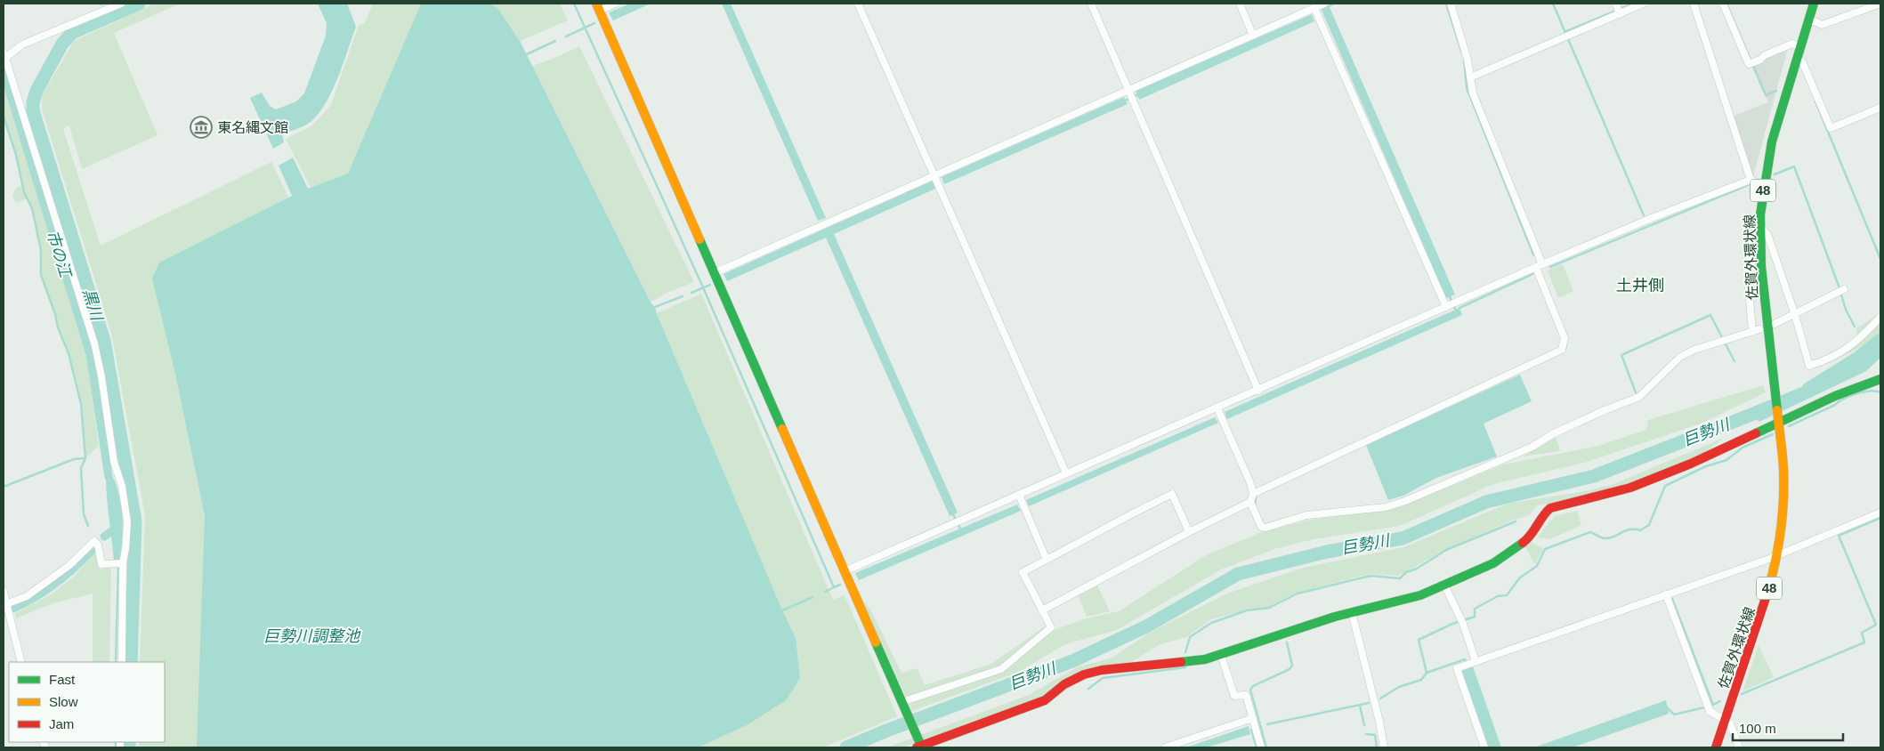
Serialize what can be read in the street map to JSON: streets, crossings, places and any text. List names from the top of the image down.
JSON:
{
  "streets": {
    "street": ["48", "佐賀外環状線"]
  },
  "districts": ["土井側"],
  "water": [
    "市の江",
    "黒川",
    "巨勢川",
    "巨勢川調整池"
  ],
  "places": {
    "museum": ["東名縄文館"]
  },
  "legend": ["Fast", "Slow", "Jam"],
  "scale_bar": "100 m"
}
